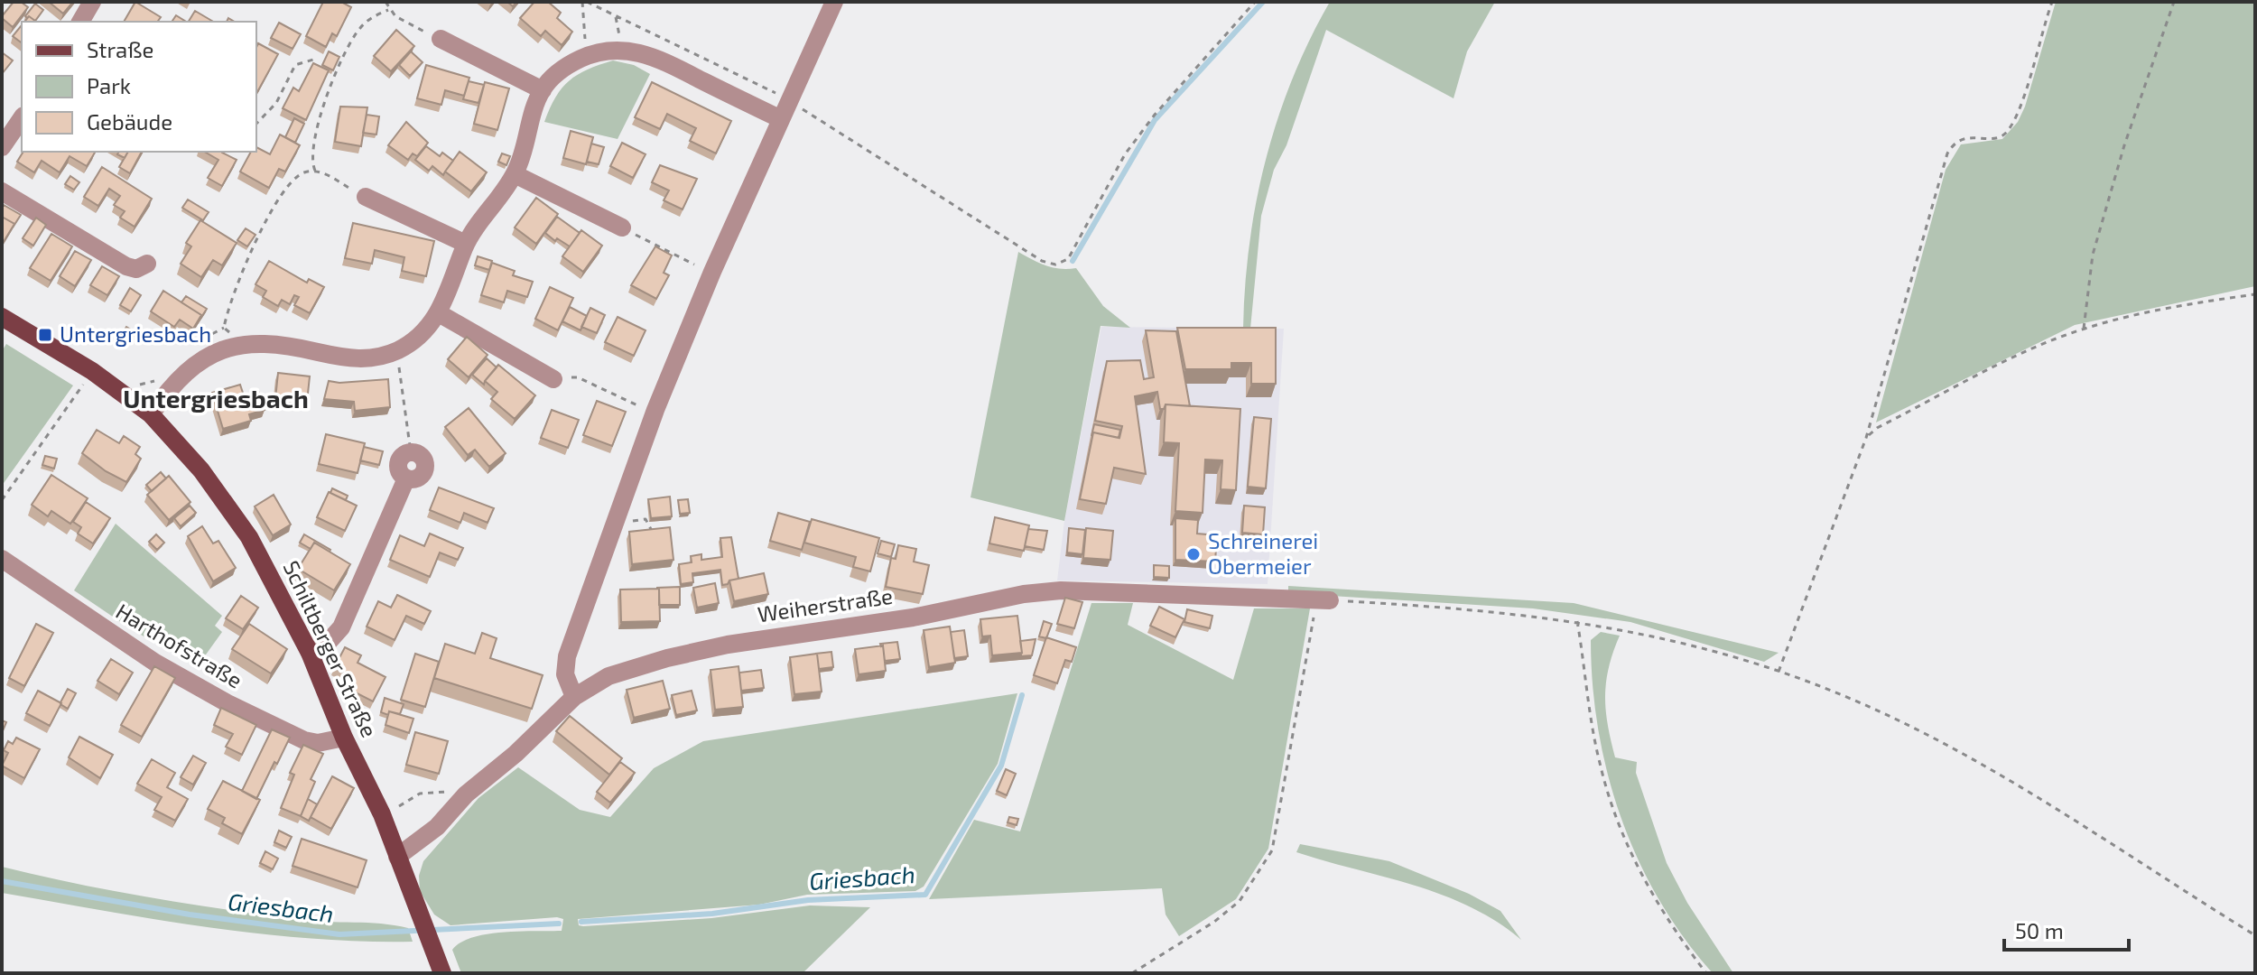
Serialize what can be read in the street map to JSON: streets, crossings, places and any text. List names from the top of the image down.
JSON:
{
  "streets": {
    "main road": ["Schiltberger Straße"],
    "street": ["Weiherstraße", "Harthofstraße"]
  },
  "crossings": [
    ["Weiherstraße", "Schiltberger Straße"],
    ["Harthofstraße", "Schiltberger Straße"]
  ],
  "districts": ["Untergriesbach"],
  "water": ["Griesbach"],
  "places": {
    "transit": ["Untergriesbach"],
    "other": ["Schreinerei Obermeier"]
  },
  "legend": ["Straße", "Park", "Gebäude"],
  "scale_bar": "50 m"
}
